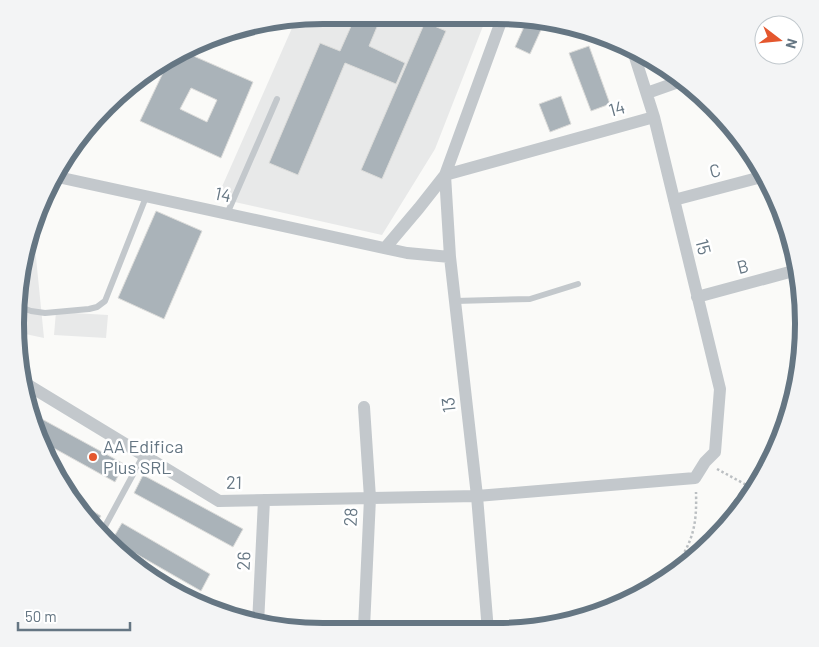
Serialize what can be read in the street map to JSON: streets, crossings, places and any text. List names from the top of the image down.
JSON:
{
  "streets": {
    "street": [
      "14",
      "C",
      "15",
      "B",
      "13",
      "21",
      "28",
      "26"
    ]
  },
  "crossings": [
    ["14", "15"],
    ["14", "13"],
    ["C", "15"],
    ["15", "B"],
    ["13", "21"],
    ["21", "28"],
    ["21", "26"]
  ],
  "places": ["AA Edifica Plus SRL"],
  "scale_bar": "50 m",
  "north": "right"
}
